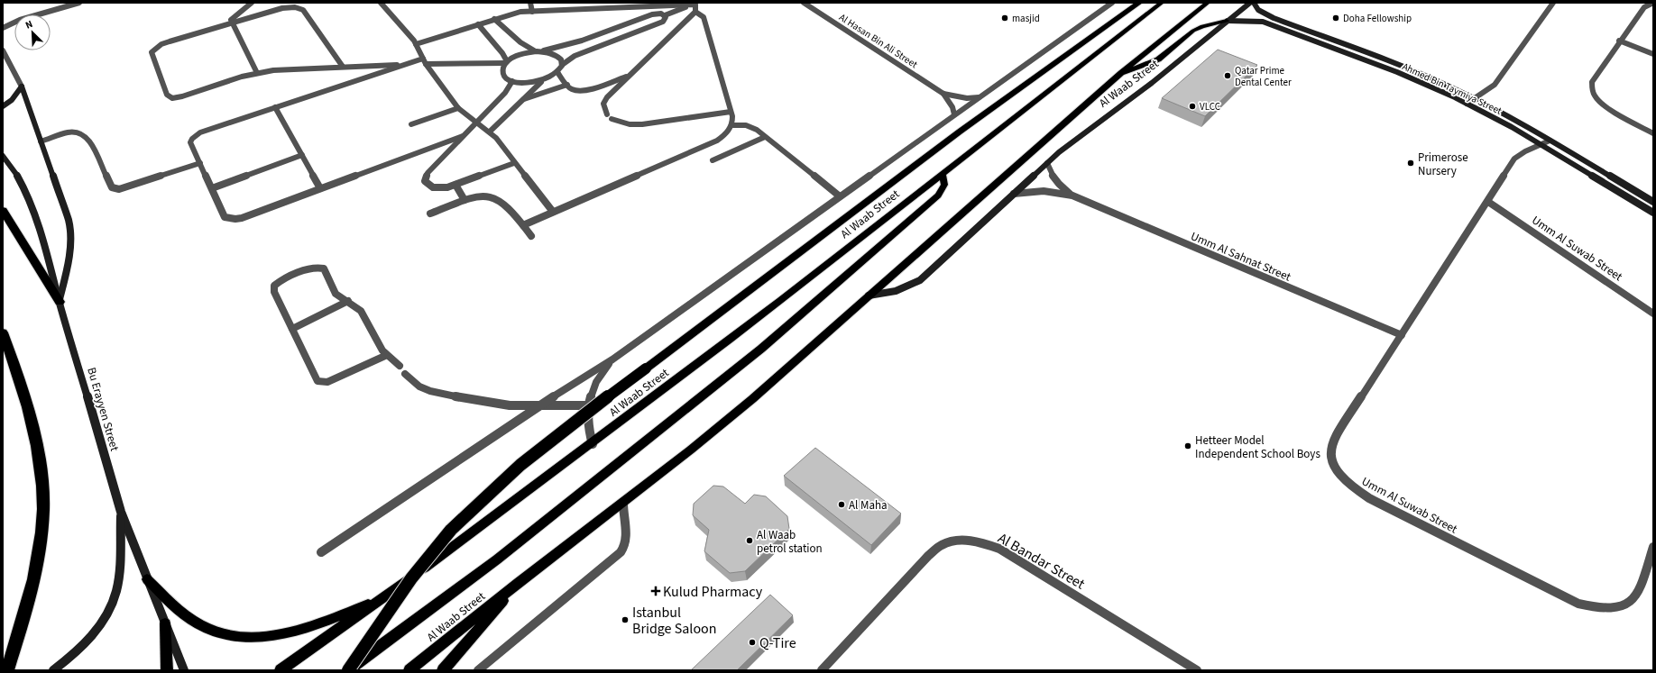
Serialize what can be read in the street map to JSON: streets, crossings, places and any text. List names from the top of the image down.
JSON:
{
  "streets": {
    "main road": ["Al Waab Street"],
    "street": [
      "Al Hasan Bin Ali Street",
      "Ahmed Bin Taymiya Street",
      "Umm Al Suwab Street",
      "Umm Al Sahnat Street",
      "Bu Erayyen Street",
      "Al Bandar Street"
    ]
  },
  "crossings": [
    ["Al Waab Street", "Ahmed Bin Taymiya Street"],
    ["Al Waab Street", "Umm Al Sahnat Street"],
    ["Ahmed Bin Taymiya Street", "Umm Al Suwab Street"],
    ["Umm Al Suwab Street", "Umm Al Sahnat Street"]
  ],
  "places": {
    "other": [
      "masjid",
      "Doha Fellowship",
      "Qatar Prime Dental Center",
      "VLCC",
      "Primerose Nursery",
      "Hetteer Model Independent School Boys",
      "Al Maha",
      "Al Waab petrol station",
      "Istanbul Bridge Saloon",
      "Q-Tire"
    ],
    "health": ["Kulud Pharmacy"]
  },
  "north": "top left"
}
